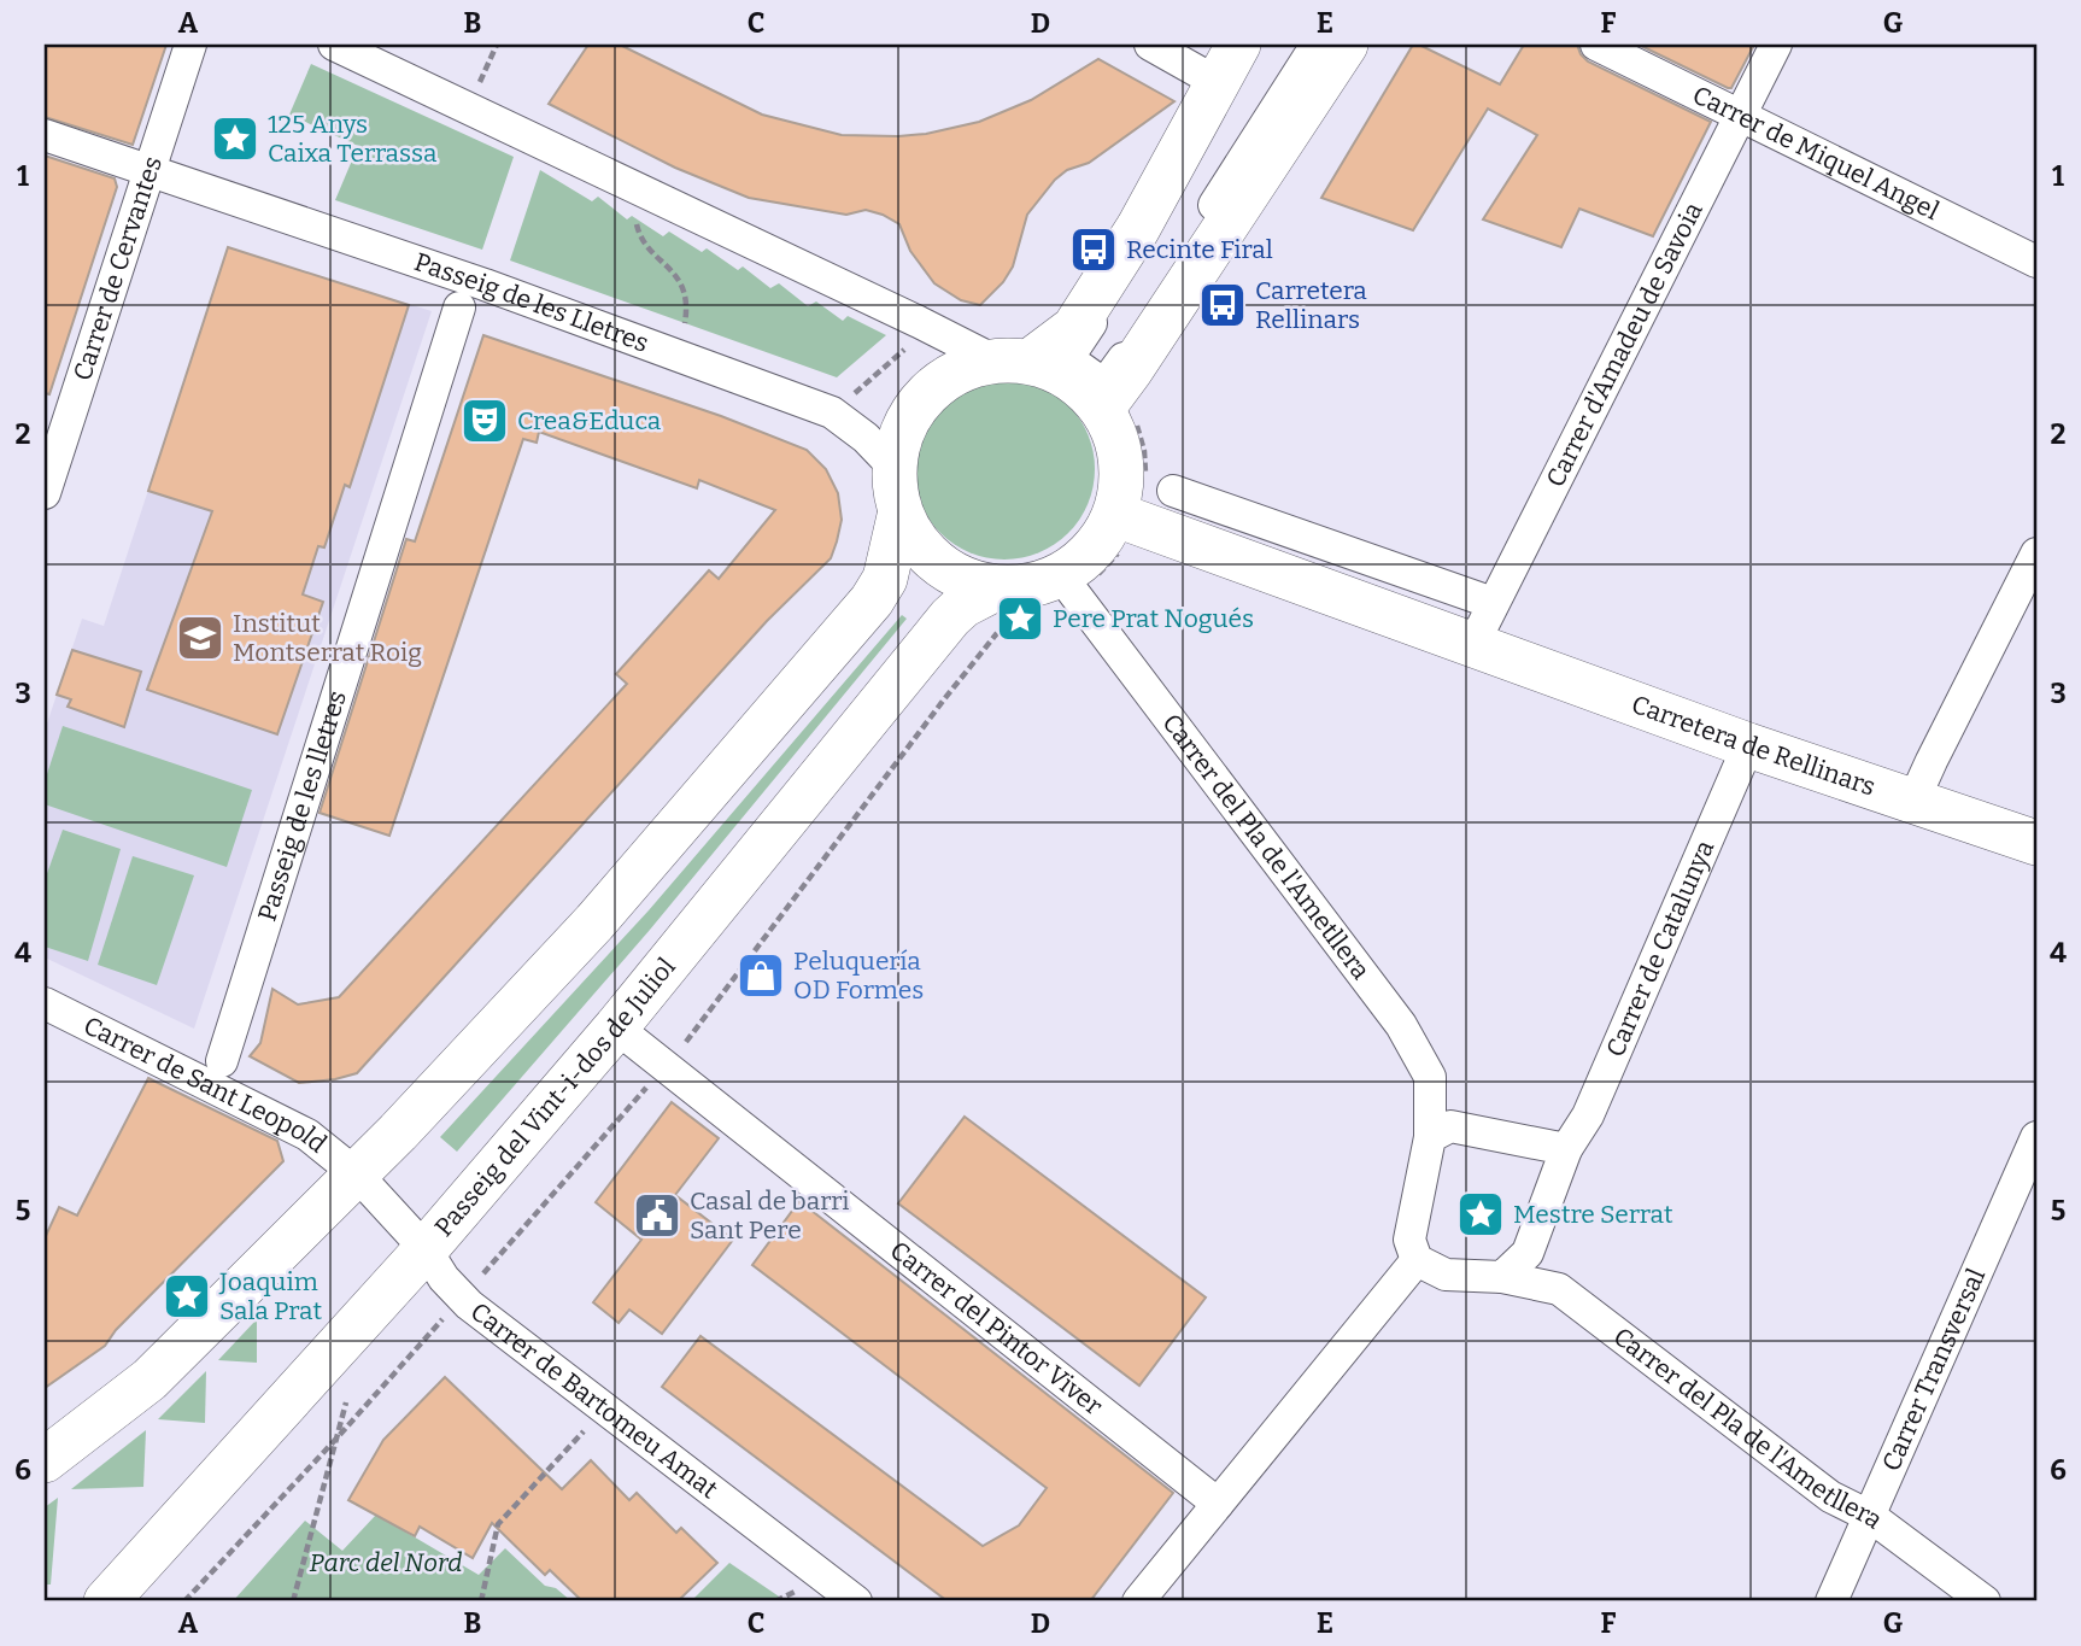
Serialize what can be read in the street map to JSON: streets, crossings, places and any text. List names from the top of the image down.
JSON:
{
  "streets": {
    "street": [
      "Carrer de Miquel Angel",
      "Carrer de Cervantes",
      "Passeig de les Lletres",
      "Carrer d'Amadeu de Savoia",
      "Carretera de Rellinars",
      "Passeig de les lletres",
      "Carrer del Pla de l'Ametllera",
      "Carrer de Catalunya",
      "Carrer de Sant Leopold",
      "Passeig del Vint-i-dos de Juliol",
      "Carrer del Pintor Viver",
      "Carrer Transversal",
      "Carrer de Bartomeu Amat"
    ]
  },
  "crossings": [
    ["Carrer de Miquel Angel", "Carrer d'Amadeu de Savoia"],
    ["Carrer de Cervantes", "Passeig de les Lletres"],
    ["Passeig de les Lletres", "Carretera de Rellinars"],
    ["Passeig de les Lletres", "Carrer del Pla de l'Ametllera"],
    ["Passeig de les Lletres", "Passeig del Vint-i-dos de Juliol"],
    ["Carrer d'Amadeu de Savoia", "Carretera de Rellinars"],
    ["Carretera de Rellinars", "Carrer del Pla de l'Ametllera"],
    ["Carretera de Rellinars", "Carrer de Catalunya"],
    ["Carretera de Rellinars", "Passeig del Vint-i-dos de Juliol"],
    ["Carrer del Pla de l'Ametllera", "Carrer de Catalunya"],
    ["Carrer del Pla de l'Ametllera", "Passeig del Vint-i-dos de Juliol"],
    ["Carrer del Pla de l'Ametllera", "Carrer Transversal"],
    ["Carrer de Sant Leopold", "Carrer de Bartomeu Amat"],
    ["Passeig del Vint-i-dos de Juliol", "Carrer del Pintor Viver"],
    ["Passeig del Vint-i-dos de Juliol", "Carrer de Bartomeu Amat"]
  ],
  "parks": ["Parc del Nord"],
  "places": {
    "place": [
      "125 Anys Caixa Terrassa",
      "Pere Prat Nogués",
      "Mestre Serrat",
      "Joaquim Sala Prat"
    ],
    "bus stop": ["Recinte Firal", "Carretera Rellinars"],
    "theatre": ["Crea&Educa"],
    "school or university": ["Institut Montserrat Roig"],
    "shop": ["Peluquería OD Formes"],
    "public building": ["Casal de barri Sant Pere"]
  },
  "grid": {
    "columns": [
      "A",
      "B",
      "C",
      "D",
      "E",
      "F",
      "G"
    ],
    "rows": [
      "1",
      "2",
      "3",
      "4",
      "5",
      "6"
    ]
  }
}
